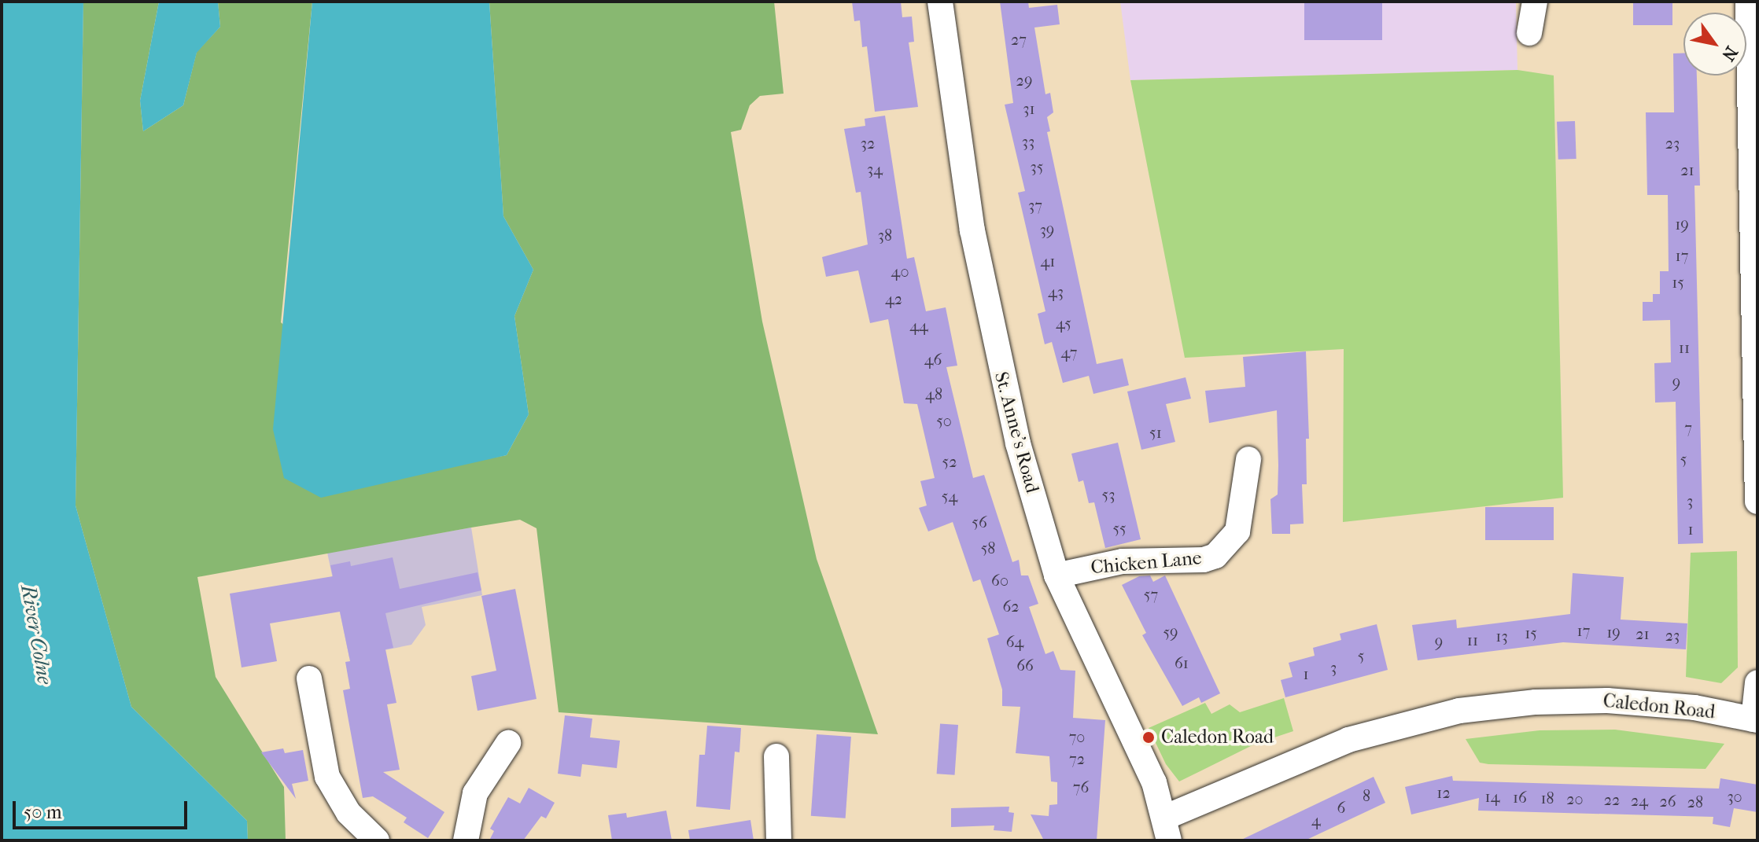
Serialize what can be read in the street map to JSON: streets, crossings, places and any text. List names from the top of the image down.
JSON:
{
  "streets": {
    "street": ["St. Anne's Road", "Chicken Lane", "Caledon Road"]
  },
  "crossings": [
    ["St. Anne's Road", "Chicken Lane"],
    ["St. Anne's Road", "Caledon Road"]
  ],
  "water": ["River Colne"],
  "places": ["Caledon Road"],
  "house_numbers": [
    "27",
    "29",
    "31",
    "33",
    "32",
    "23",
    "35",
    "34",
    "21",
    "37",
    "19",
    "39",
    "38",
    "17",
    "41",
    "40",
    "15",
    "43",
    "42",
    "45",
    "44",
    "11",
    "47",
    "46",
    "9",
    "48",
    "50",
    "7",
    "51",
    "5",
    "52",
    "53",
    "54",
    "3",
    "56",
    "55",
    "1",
    "58",
    "60",
    "57",
    "62",
    "17",
    "59",
    "19",
    "15",
    "21",
    "23",
    "13",
    "11",
    "64",
    "9",
    "5",
    "61",
    "66",
    "3",
    "1",
    "70",
    "72",
    "76",
    "12",
    "8",
    "14",
    "30",
    "16",
    "18",
    "20",
    "22",
    "24",
    "26",
    "28",
    "6",
    "4"
  ],
  "scale_bar": "50 m",
  "north": "bottom right"
}
